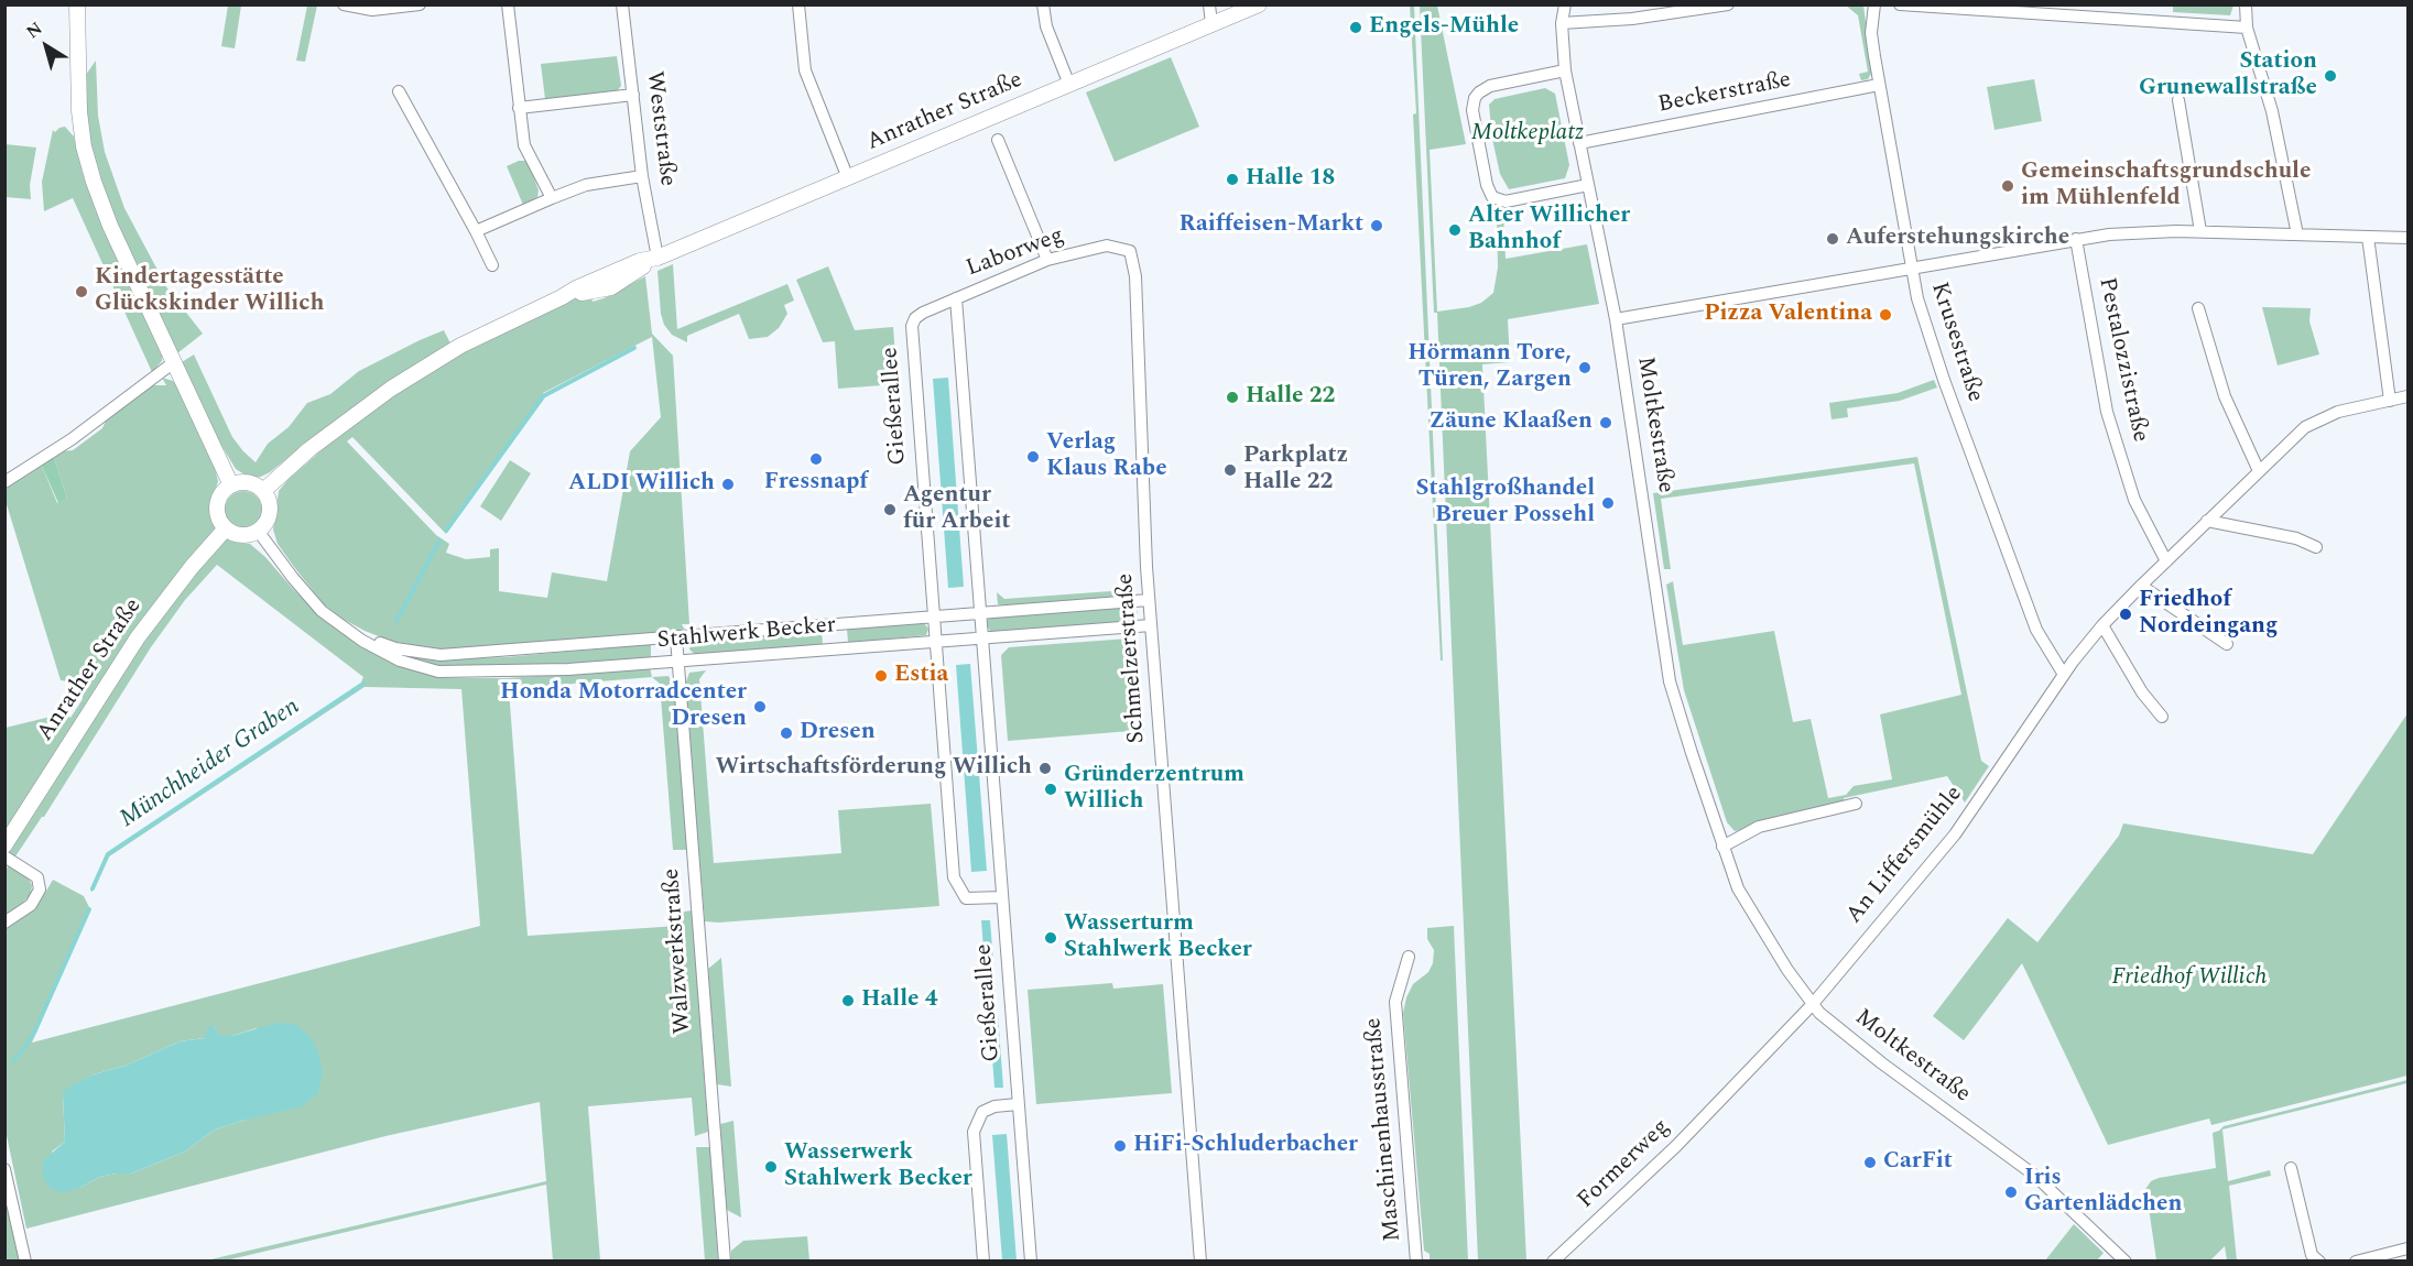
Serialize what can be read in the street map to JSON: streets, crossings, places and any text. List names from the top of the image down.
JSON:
{
  "streets": {
    "street": [
      "Beckerstraße",
      "Anrather Straße",
      "Weststraße",
      "Laborweg",
      "Krusestraße",
      "Pestalozzistraße",
      "Gießerallee",
      "Moltkestraße",
      "Stahlwerk Becker",
      "Schmelzerstraße",
      "An Liffersmühle",
      "Walzwerkstraße",
      "Maschinenhausstraße",
      "Formerweg"
    ]
  },
  "crossings": [
    ["Beckerstraße", "Krusestraße"],
    ["Beckerstraße", "Moltkestraße"],
    ["Anrather Straße", "Weststraße"],
    ["Anrather Straße", "Stahlwerk Becker"],
    ["Laborweg", "Gießerallee"],
    ["Laborweg", "Schmelzerstraße"],
    ["Krusestraße", "An Liffersmühle"],
    ["Pestalozzistraße", "An Liffersmühle"],
    ["Gießerallee", "Stahlwerk Becker"],
    ["Moltkestraße", "An Liffersmühle"],
    ["Stahlwerk Becker", "Schmelzerstraße"],
    ["Stahlwerk Becker", "Walzwerkstraße"],
    ["An Liffersmühle", "Formerweg"]
  ],
  "water": ["Münchheider Graben"],
  "parks": ["Moltkeplatz", "Friedhof Willich"],
  "places": [
    "Engels-Mühle",
    "Station Grunewallstraße",
    "Halle 18",
    "Gemeinschaftsgrundschule im Mühlenfeld",
    "Raiffeisen-Markt",
    "Alter Willicher Bahnhof",
    "Auferstehungskirche",
    "Kindertagesstätte Glückskinder Willich",
    "Pizza Valentina",
    "Hörmann Tore, Türen, Zargen",
    "Halle 22",
    "Zäune Klaaßen",
    "Verlag Klaus Rabe",
    "Fressnapf",
    "Parkplatz Halle 22",
    "ALDI Willich",
    "Stahlgroßhandel Breuer Possehl",
    "Agentur für Arbeit",
    "Friedhof Nordeingang",
    "Estia",
    "Honda Motorradcenter Dresen",
    "Dresen",
    "Wirtschaftsförderung Willich",
    "Gründerzentrum Willich",
    "Wasserturm Stahlwerk Becker",
    "Halle 4",
    "HiFi-Schluderbacher",
    "CarFit",
    "Wasserwerk Stahlwerk Becker",
    "Iris Gartenlädchen"
  ],
  "north": "top left"
}
